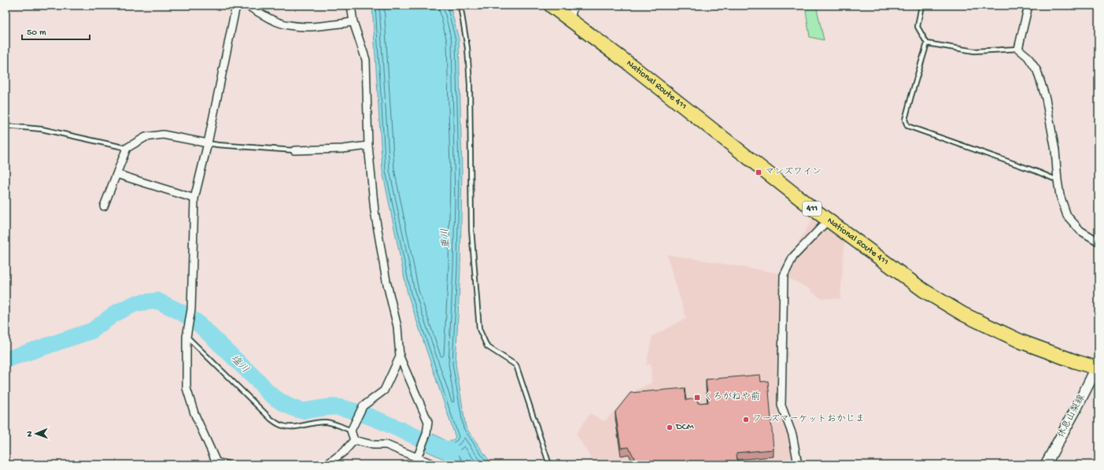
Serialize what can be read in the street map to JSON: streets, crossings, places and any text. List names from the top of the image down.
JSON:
{
  "streets": {
    "highway": ["National Route 411", "411"],
    "main road": ["休息山梨線"]
  },
  "crossings": [
    ["National Route 411", "休息山梨線"]
  ],
  "water": ["重川", "塩川"],
  "places": {
    "transit": ["マンズワイン", "くろがねや前"],
    "other": ["フーズマーケットおかじま", "DCM"]
  },
  "scale_bar": "50 m",
  "north": "left"
}
